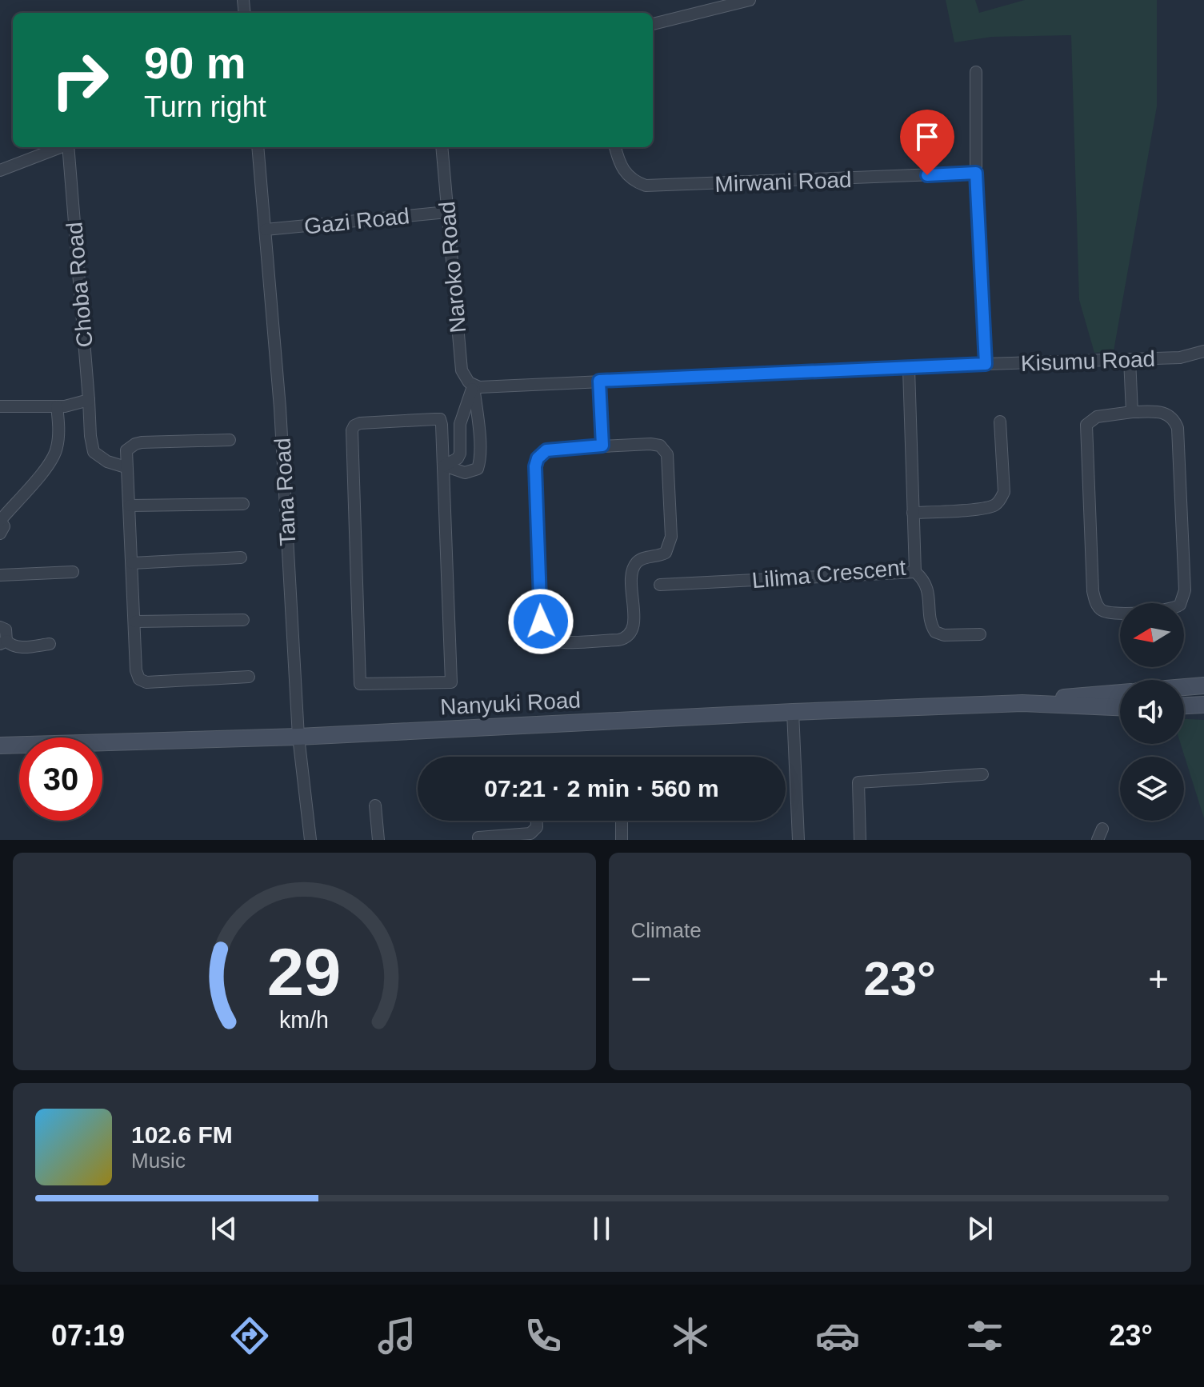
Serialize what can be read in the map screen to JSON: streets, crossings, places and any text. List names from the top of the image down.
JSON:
{
  "streets": {
    "street": [
      "Mirwani Road",
      "Gazi Road",
      "Naroko Road",
      "Choba Road",
      "Kisumu Road",
      "Tana Road",
      "Lilima Crescent",
      "Nanyuki Road"
    ]
  },
  "crossings": [
    ["Gazi Road", "Naroko Road"],
    ["Gazi Road", "Tana Road"],
    ["Naroko Road", "Kisumu Road"],
    ["Kisumu Road", "Lilima Crescent"],
    ["Tana Road", "Nanyuki Road"]
  ],
  "north": "left",
  "page": {
    "turn": ["90 m", "Turn right"],
    "limit": "30",
    "trip": "07:21 · 2 min · 560 m",
    "tile": "Climate",
    "heat": ["−", "23°", "+"],
    "song": ["102.6 FM", "Music"],
    "tabs": ["07:19", "23°"],
    "gauge": ["29", "km/h"]
  }
}
